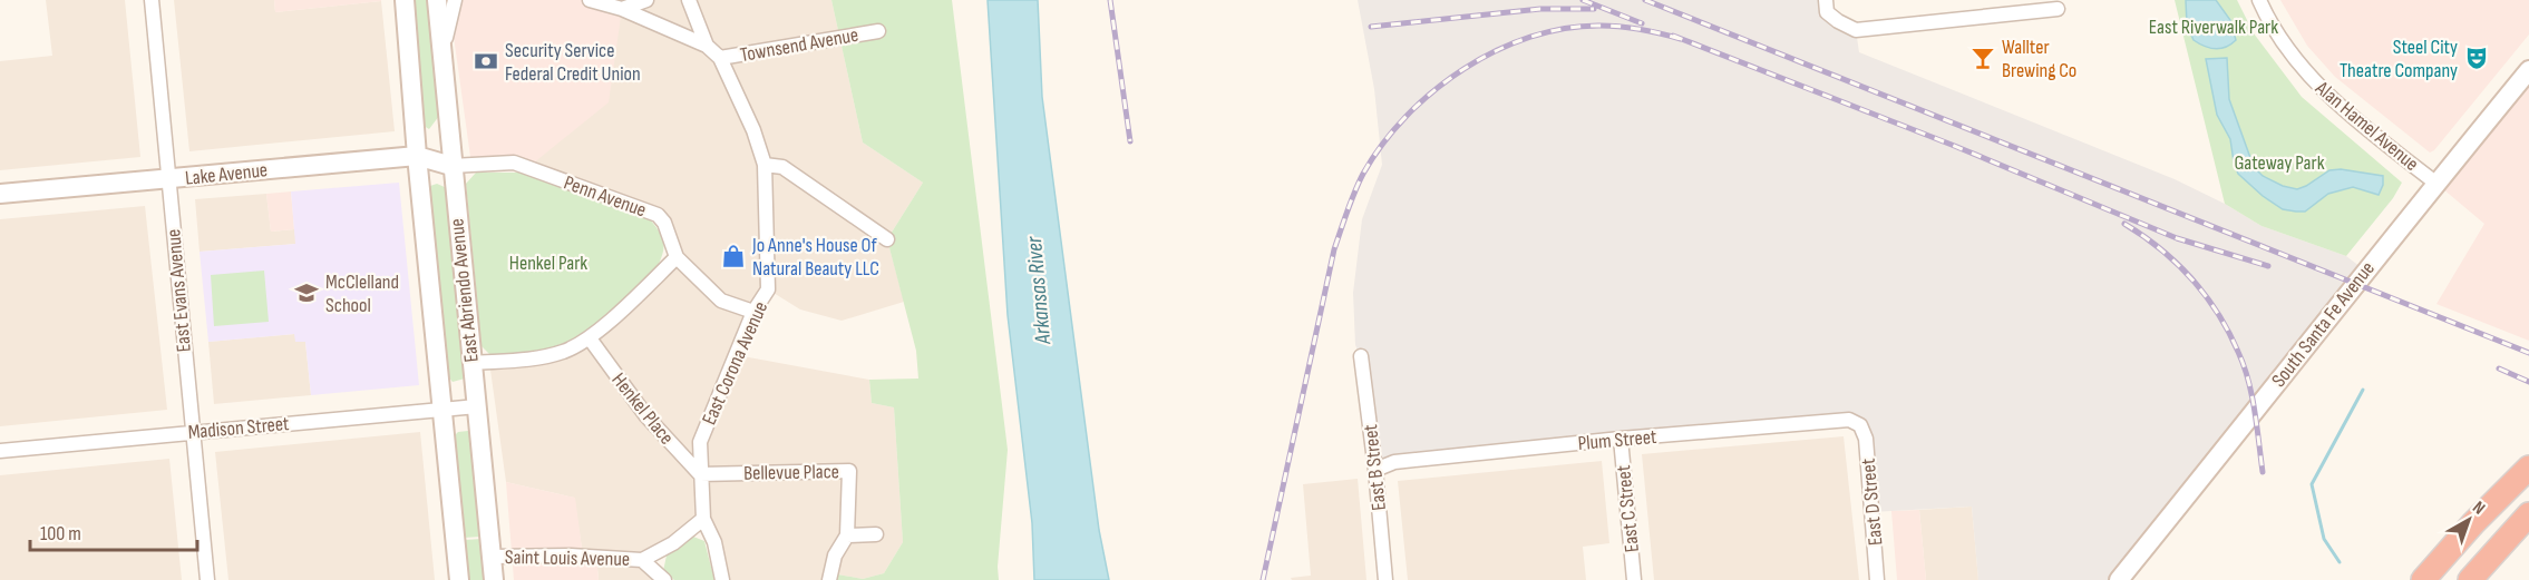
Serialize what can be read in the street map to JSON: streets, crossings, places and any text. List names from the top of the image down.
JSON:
{
  "streets": {
    "main road": ["Lake Avenue", "East Abriendo Avenue", "South Santa Fe Avenue"],
    "street": [
      "Townsend Avenue",
      "Alan Hamel Avenue",
      "Penn Avenue",
      "East Evans Avenue",
      "East Corona Avenue",
      "Henkel Place",
      "Madison Street",
      "Plum Street",
      "East B Street",
      "Bellevue Place",
      "East D Street",
      "East C Street",
      "Saint Louis Avenue"
    ]
  },
  "crossings": [
    ["Townsend Avenue", "East Corona Avenue"],
    ["Alan Hamel Avenue", "South Santa Fe Avenue"],
    ["Lake Avenue", "Penn Avenue"],
    ["Lake Avenue", "East Evans Avenue"],
    ["Lake Avenue", "East Abriendo Avenue"],
    ["Penn Avenue", "East Abriendo Avenue"],
    ["Penn Avenue", "East Corona Avenue"],
    ["East Evans Avenue", "Madison Street"],
    ["East Abriendo Avenue", "Madison Street"],
    ["East Abriendo Avenue", "Saint Louis Avenue"],
    ["East Corona Avenue", "Henkel Place"],
    ["East Corona Avenue", "Bellevue Place"],
    ["East Corona Avenue", "Saint Louis Avenue"],
    ["Henkel Place", "Bellevue Place"],
    ["Plum Street", "East B Street"],
    ["Plum Street", "East D Street"],
    ["Plum Street", "East C Street"]
  ],
  "water": ["Arkansas River"],
  "parks": ["East Riverwalk Park", "Gateway Park", "Henkel Park"],
  "places": {
    "bar": ["Wallter Brewing Co"],
    "theatre": ["Steel City Theatre Company"],
    "bank": ["Security Service Federal Credit Union"],
    "shop": ["Jo Anne's House Of Natural Beauty LLC"],
    "school or university": ["McClelland School"]
  },
  "scale_bar": "100 m",
  "north": "top right"
}
